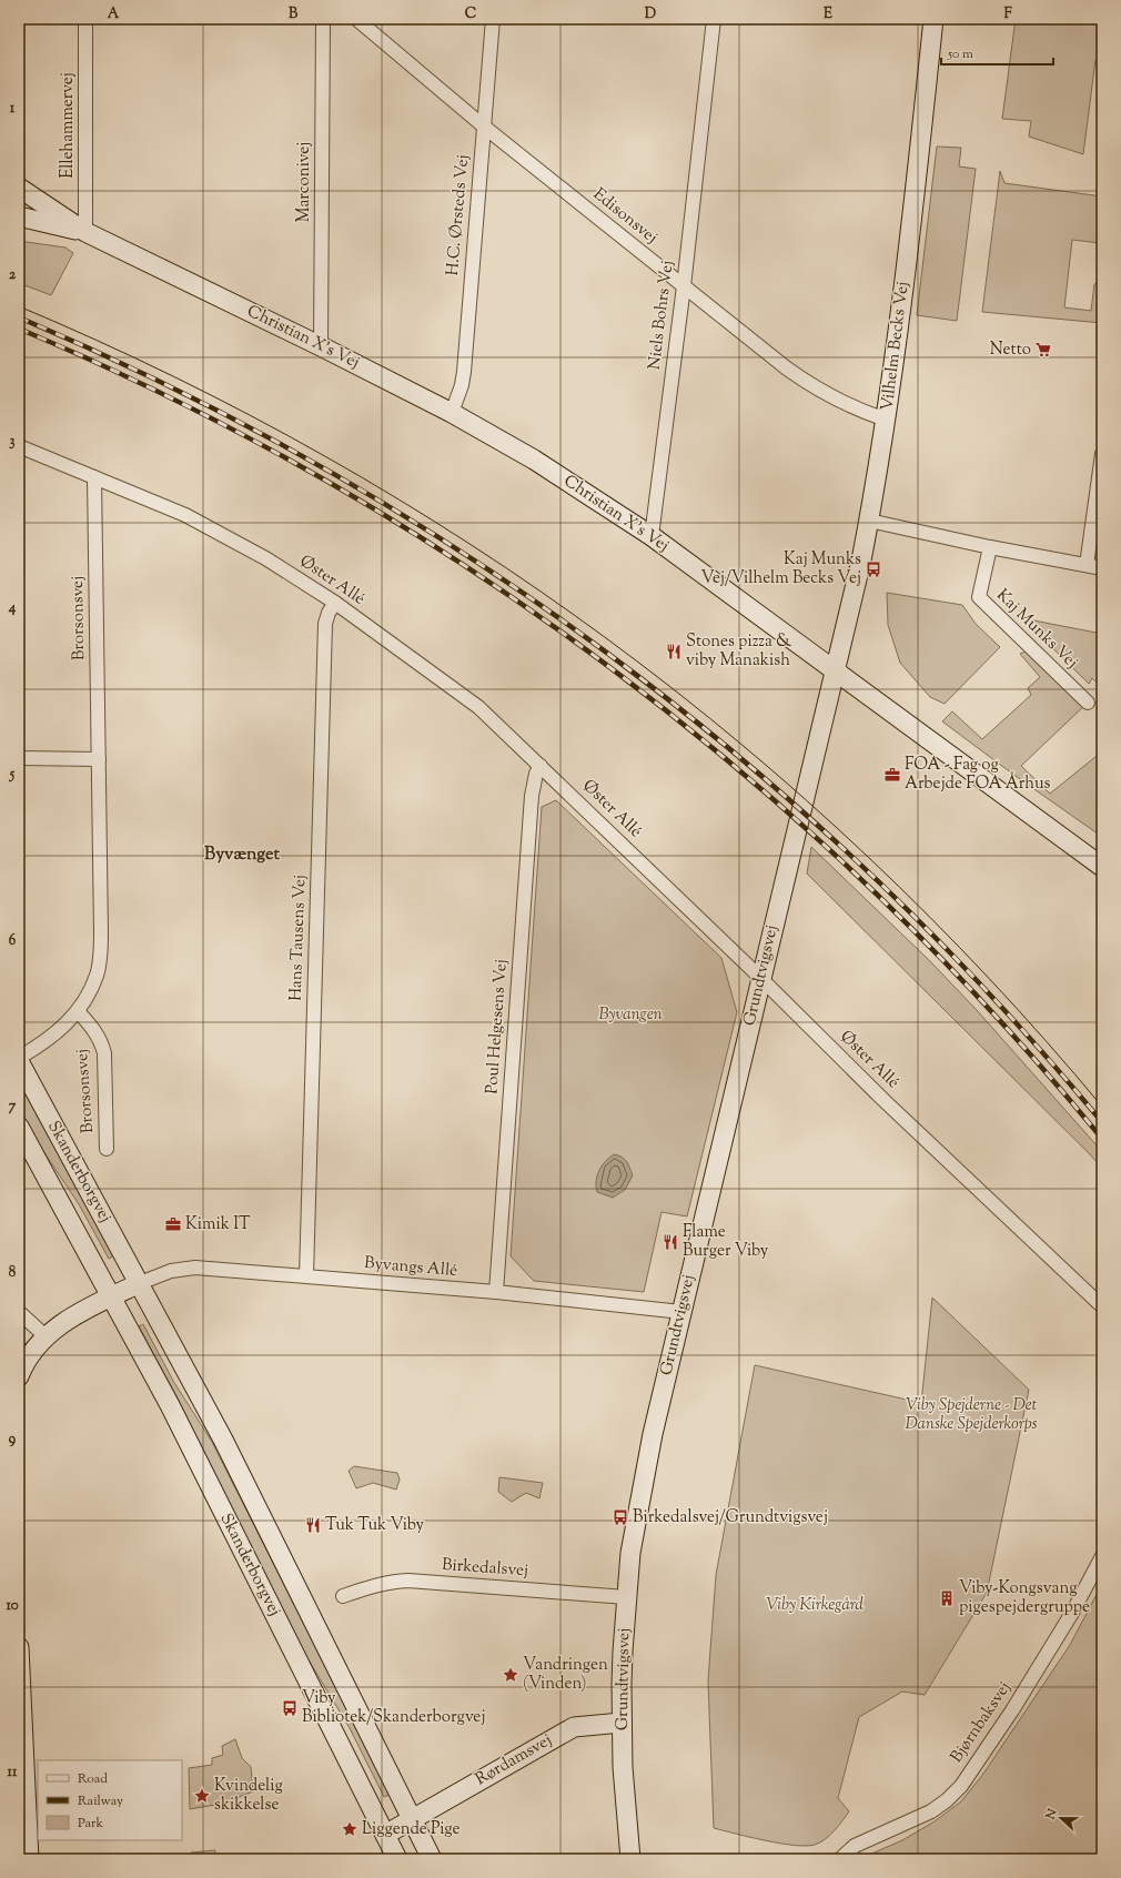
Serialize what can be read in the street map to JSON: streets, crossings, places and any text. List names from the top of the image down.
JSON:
{
  "streets": {
    "street": [
      "Ellehammervej",
      "Marconivej",
      "H.C. Ørsteds Vej",
      "Edisonsvej",
      "Niels Bohrs Vej",
      "Christian X's Vej",
      "Vilhelm Becks Vej",
      "Øster Allé",
      "Brorsonsvej",
      "Kaj Munks Vej",
      "Hans Tausens Vej",
      "Grundtvigsvej",
      "Poul Helgesens Vej",
      "Skanderborgvej",
      "Byvangs Allé",
      "Birkedalsvej",
      "Bjørnbaksvej",
      "Rørdamsvej"
    ]
  },
  "crossings": [
    ["Ellehammervej", "Christian X's Vej"],
    ["Marconivej", "Christian X's Vej"],
    ["H.C. Ørsteds Vej", "Edisonsvej"],
    ["H.C. Ørsteds Vej", "Christian X's Vej"],
    ["Edisonsvej", "Niels Bohrs Vej"],
    ["Edisonsvej", "Vilhelm Becks Vej"],
    ["Niels Bohrs Vej", "Christian X's Vej"],
    ["Christian X's Vej", "Vilhelm Becks Vej"],
    ["Christian X's Vej", "Grundtvigsvej"],
    ["Vilhelm Becks Vej", "Grundtvigsvej"],
    ["Øster Allé", "Brorsonsvej"],
    ["Øster Allé", "Hans Tausens Vej"],
    ["Øster Allé", "Grundtvigsvej"],
    ["Øster Allé", "Poul Helgesens Vej"],
    ["Brorsonsvej", "Skanderborgvej"],
    ["Hans Tausens Vej", "Byvangs Allé"],
    ["Grundtvigsvej", "Byvangs Allé"],
    ["Grundtvigsvej", "Birkedalsvej"],
    ["Grundtvigsvej", "Rørdamsvej"],
    ["Poul Helgesens Vej", "Byvangs Allé"],
    ["Skanderborgvej", "Byvangs Allé"],
    ["Skanderborgvej", "Rørdamsvej"]
  ],
  "districts": ["Byvænget"],
  "parks": ["Byvangen", "Viby Spejderne - Det Danske Spejderkorps", "Viby Kirkegård"],
  "places": {
    "supermarket": ["Netto"],
    "bus stop": ["Kaj Munks Vej/Vilhelm Becks Vej", "Birkedalsvej/Grundtvigsvej", "Viby Bibliotek/Skanderborgvej"],
    "restaurant": ["Stones pizza & viby Manakish", "Flame Burger Viby", "Tuk Tuk Viby"],
    "office": ["FOA - Fag og Arbejde FOA Århus", "Kimik IT"],
    "building": ["Viby-Kongsvang pigespejdergruppe"],
    "place": ["Vandringen (Vinden)", "Kvindelig skikkelse", "Liggende Pige"]
  },
  "legend": ["Road", "Railway", "Park"],
  "scale_bar": "50 m",
  "north": "left",
  "grid": {
    "columns": [
      "A",
      "B",
      "C",
      "D",
      "E",
      "F"
    ],
    "rows": [
      "1",
      "2",
      "3",
      "4",
      "5",
      "6",
      "7",
      "8",
      "9",
      "10",
      "11"
    ]
  }
}
